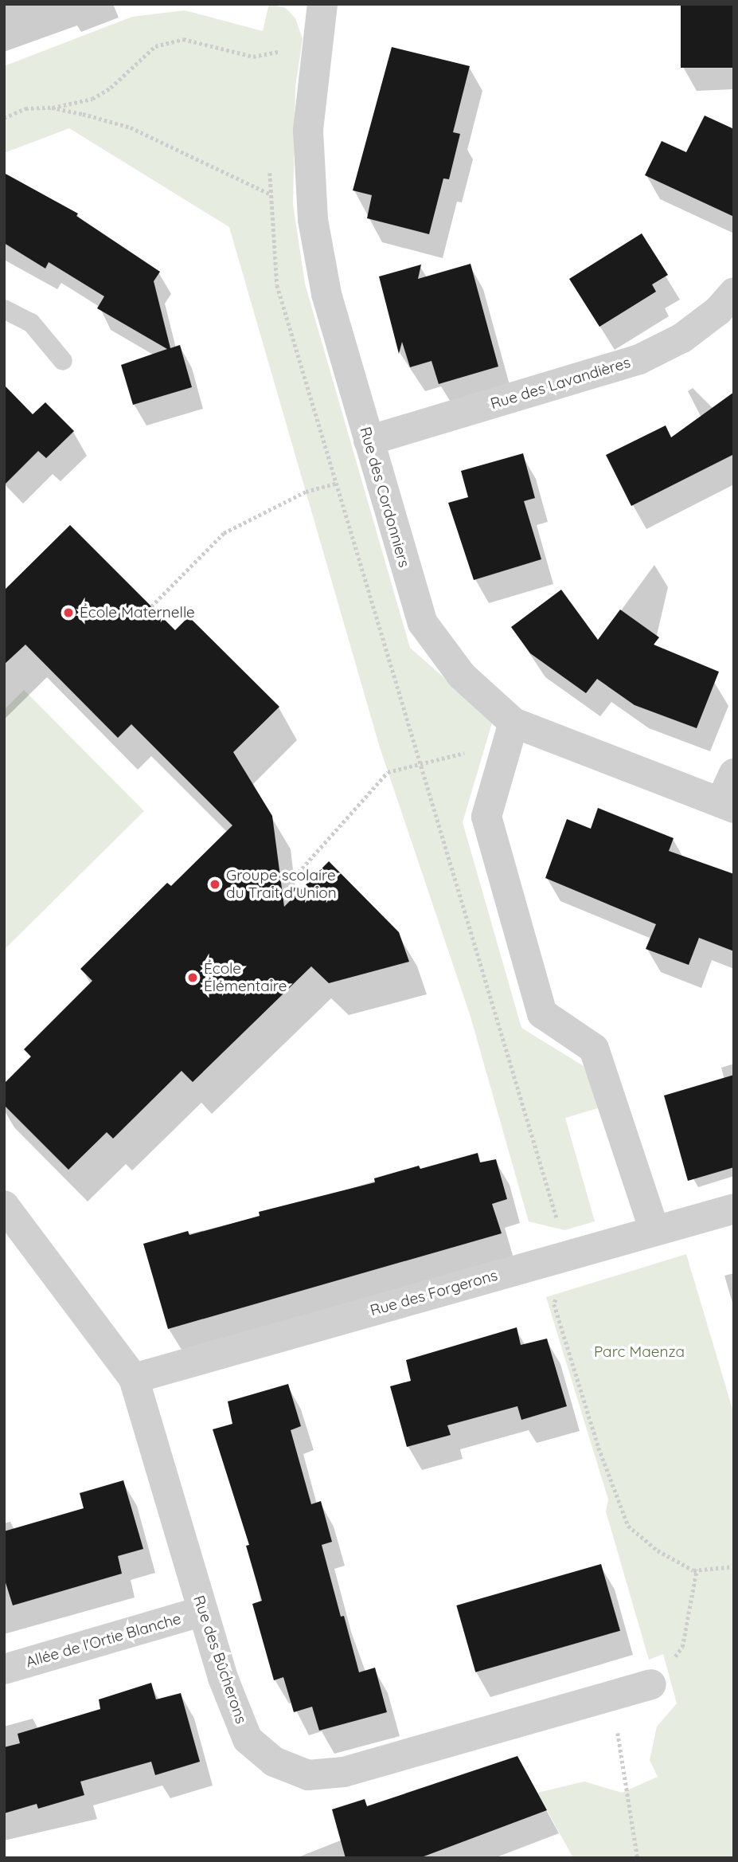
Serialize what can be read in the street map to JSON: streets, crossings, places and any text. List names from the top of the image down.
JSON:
{
  "streets": {
    "street": [
      "Rue des Lavandières",
      "Rue des Cordonniers",
      "Rue des Forgerons",
      "Allée de l'Ortie Blanche",
      "Rue des Bûcherons"
    ]
  },
  "crossings": [
    ["Rue des Lavandières", "Rue des Cordonniers"],
    ["Rue des Forgerons", "Rue des Bûcherons"],
    ["Allée de l'Ortie Blanche", "Rue des Bûcherons"]
  ],
  "parks": ["Parc Maenza"],
  "places": ["École Maternelle", "Groupe scolaire du Trait d'Union", "École Élémentaire"]
}
